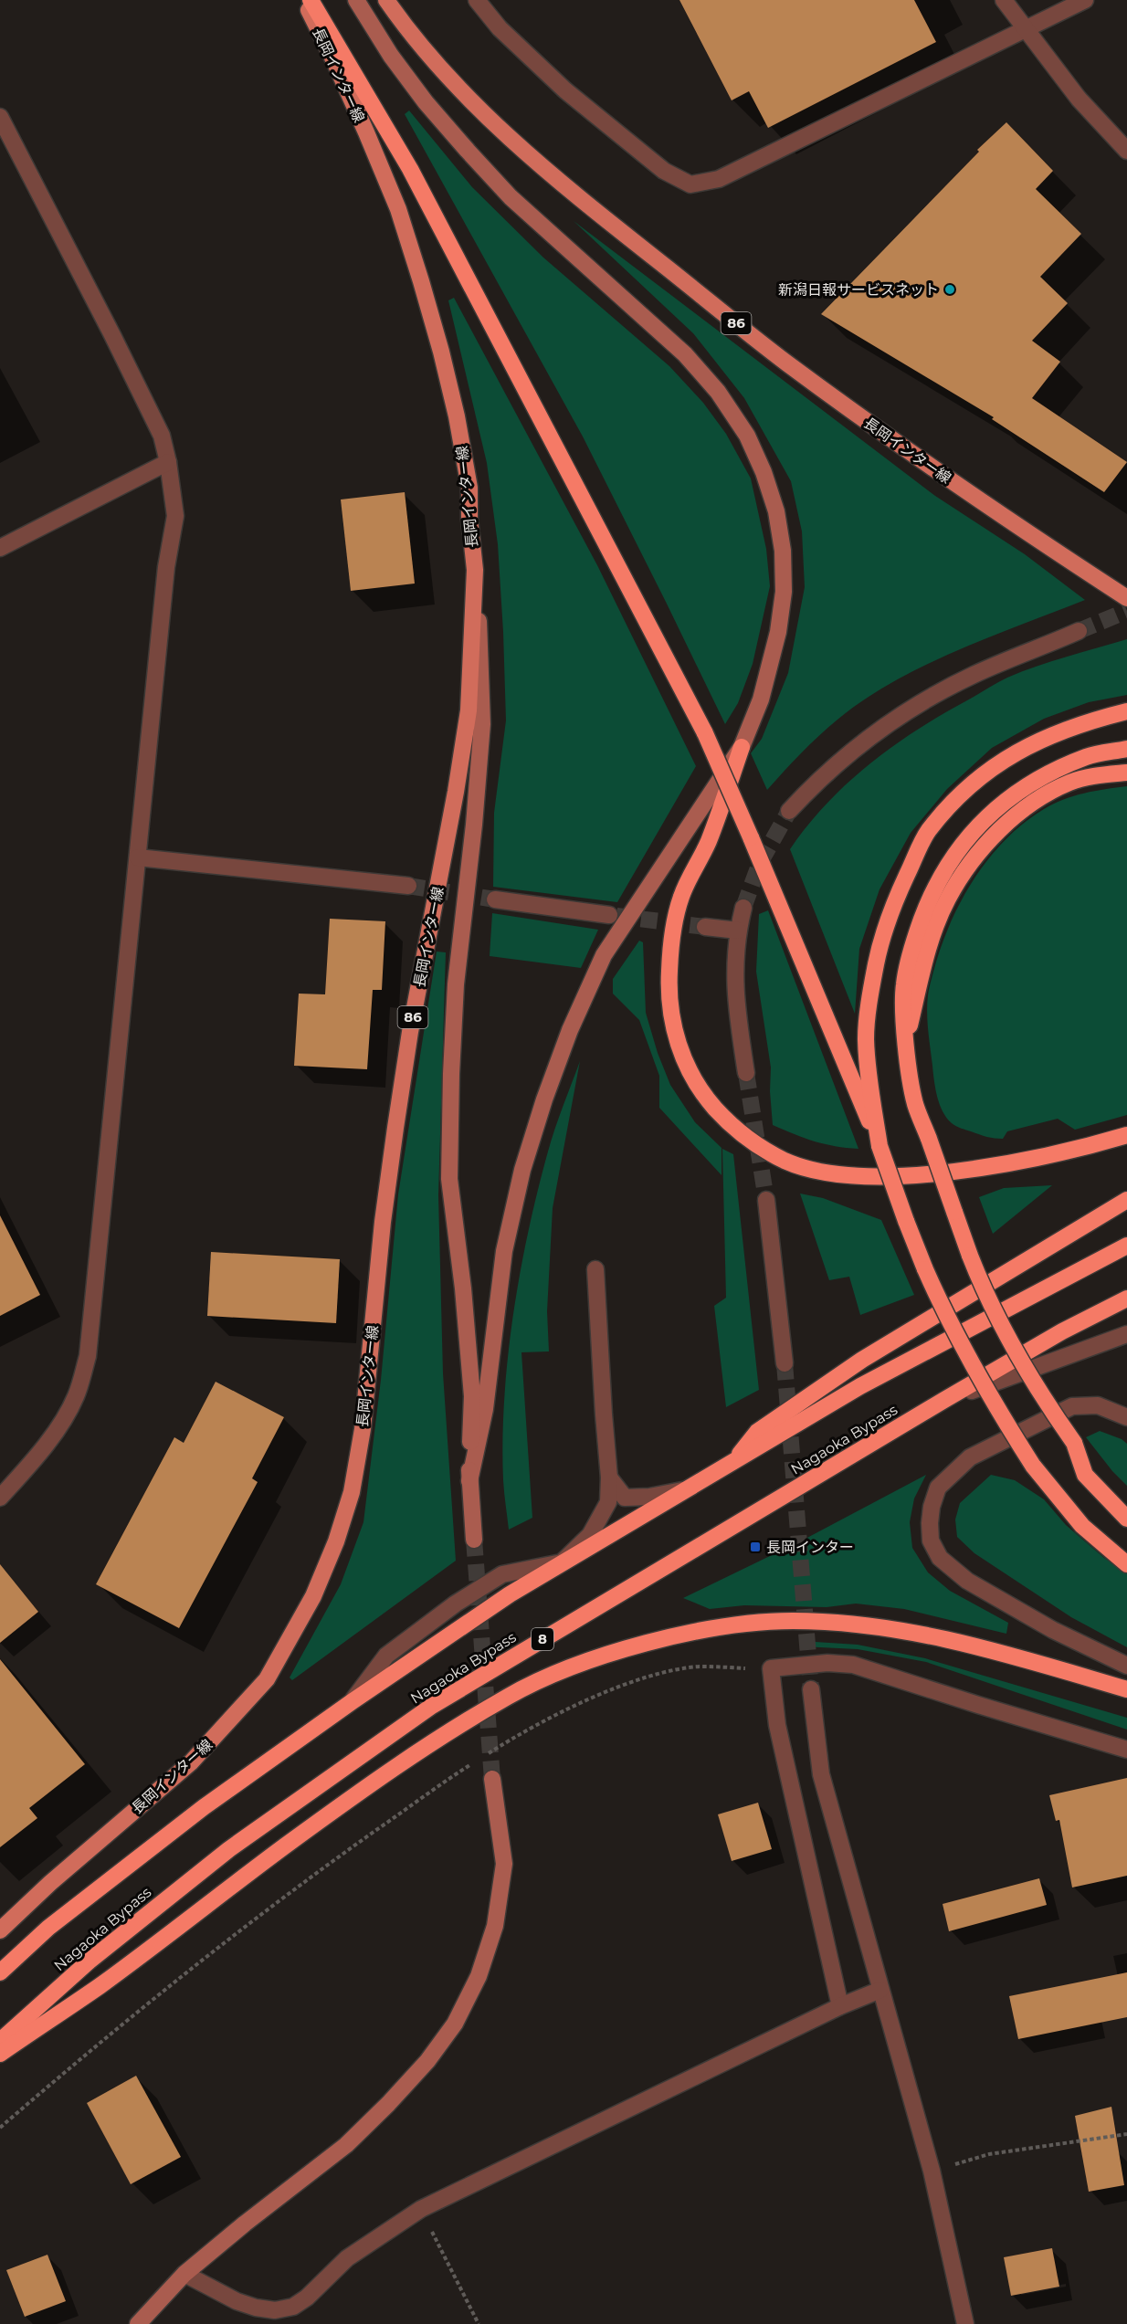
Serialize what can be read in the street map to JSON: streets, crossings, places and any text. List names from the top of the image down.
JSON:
{
  "streets": {
    "highway": ["Nagaoka Bypass", "8"],
    "main road": ["長岡インター線", "86"]
  },
  "places": {
    "other": ["新潟日報サービスネット"],
    "transit": ["長岡インター"]
  }
}
